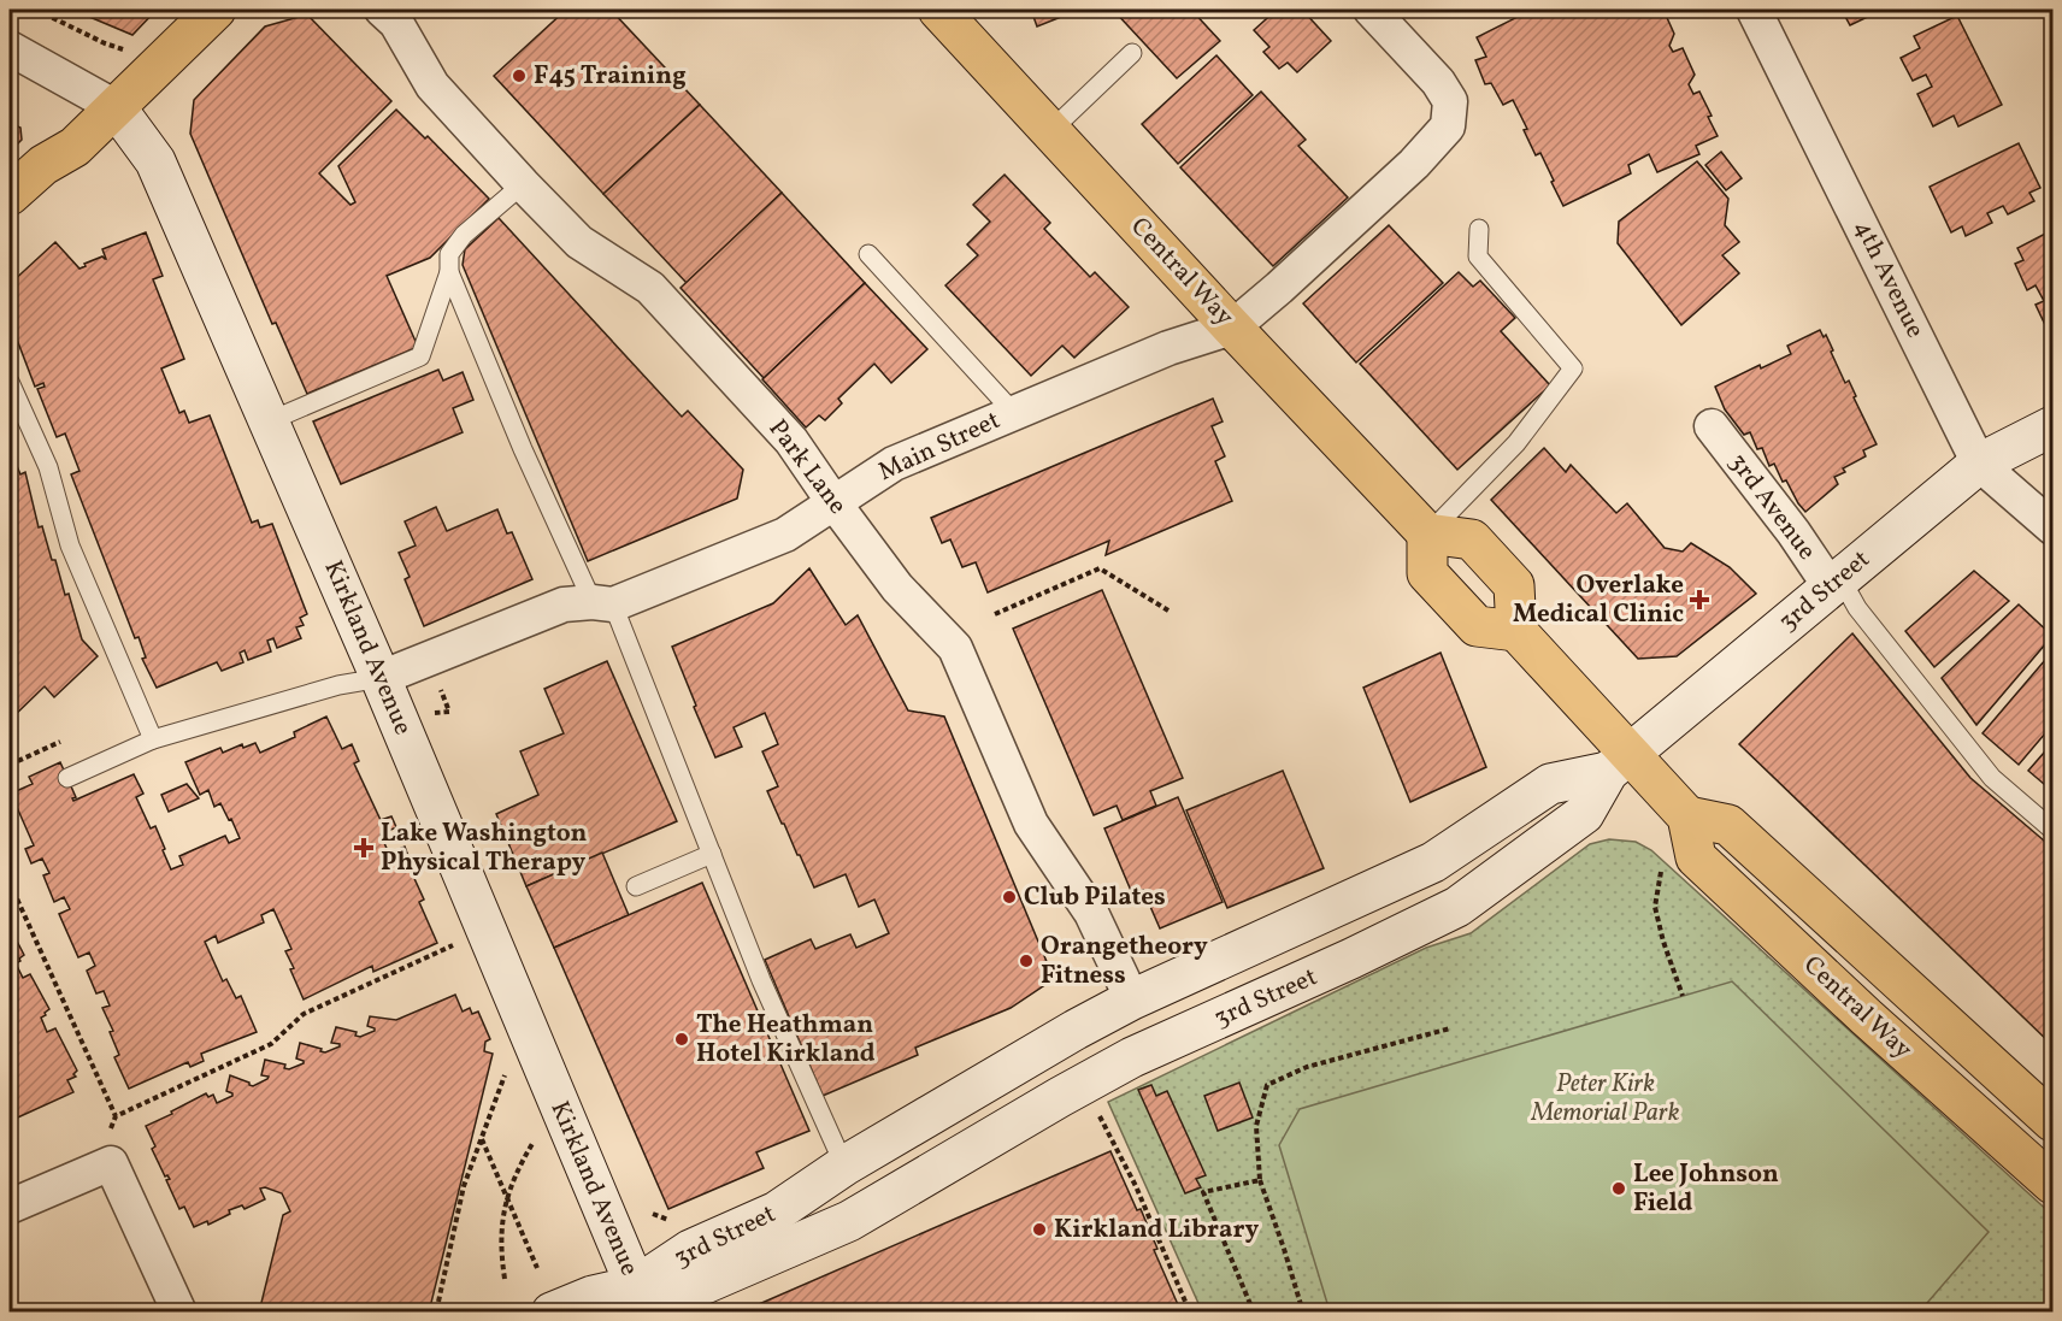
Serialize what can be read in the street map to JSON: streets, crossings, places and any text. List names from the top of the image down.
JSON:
{
  "streets": {
    "main road": ["Central Way", "3rd Street", "Kirkland Avenue"],
    "street": [
      "4th Avenue",
      "Main Street",
      "Park Lane",
      "3rd Avenue"
    ]
  },
  "crossings": [
    ["Central Way", "Main Street"],
    ["4th Avenue", "3rd Street"],
    ["Main Street", "Park Lane"],
    ["Main Street", "Kirkland Avenue"],
    ["Park Lane", "3rd Street"],
    ["3rd Avenue", "3rd Street"],
    ["3rd Street", "Kirkland Avenue"]
  ],
  "parks": ["Peter Kirk Memorial Park"],
  "places": {
    "other": [
      "F45 Training",
      "Club Pilates",
      "Orangetheory Fitness",
      "The Heathman Hotel Kirkland",
      "Lee Johnson Field",
      "Kirkland Library"
    ],
    "health": ["Overlake Medical Clinic", "Lake Washington Physical Therapy"]
  }
}
